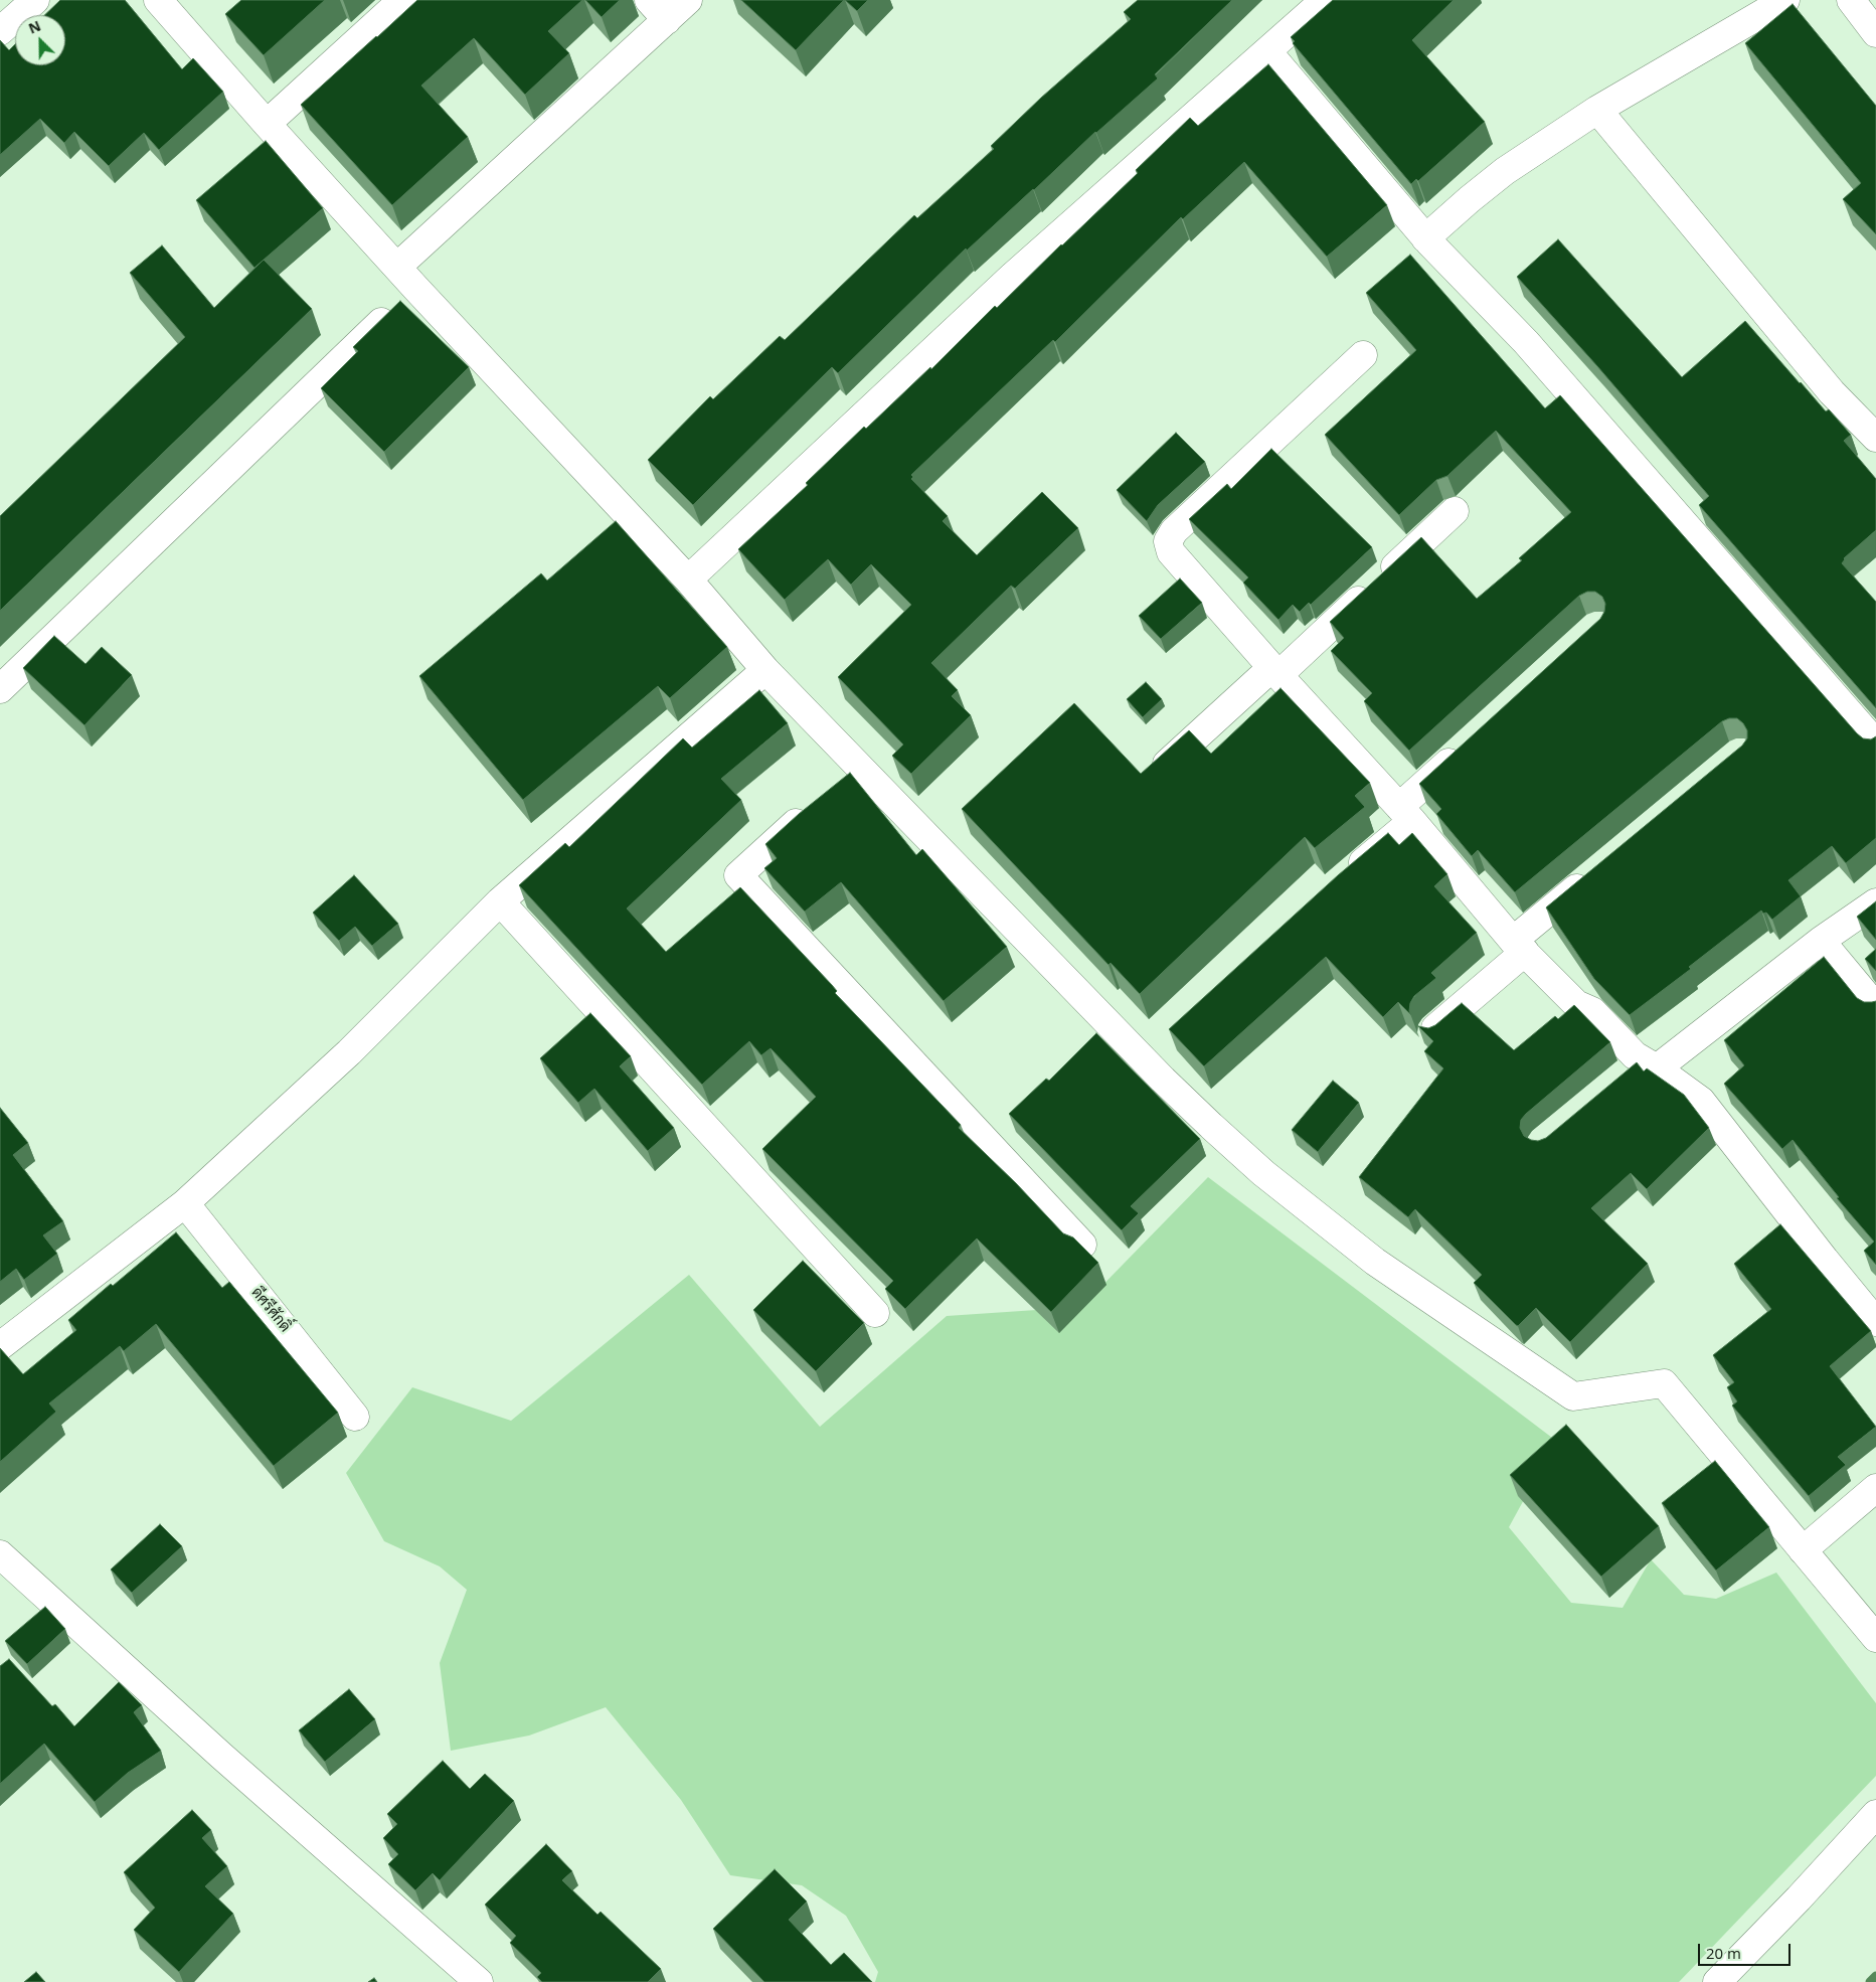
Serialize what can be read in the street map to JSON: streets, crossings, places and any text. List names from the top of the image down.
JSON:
{
  "streets": {
    "street": ["ดีศรีศักดิ์"]
  },
  "scale_bar": "20 m",
  "north": "top left"
}
